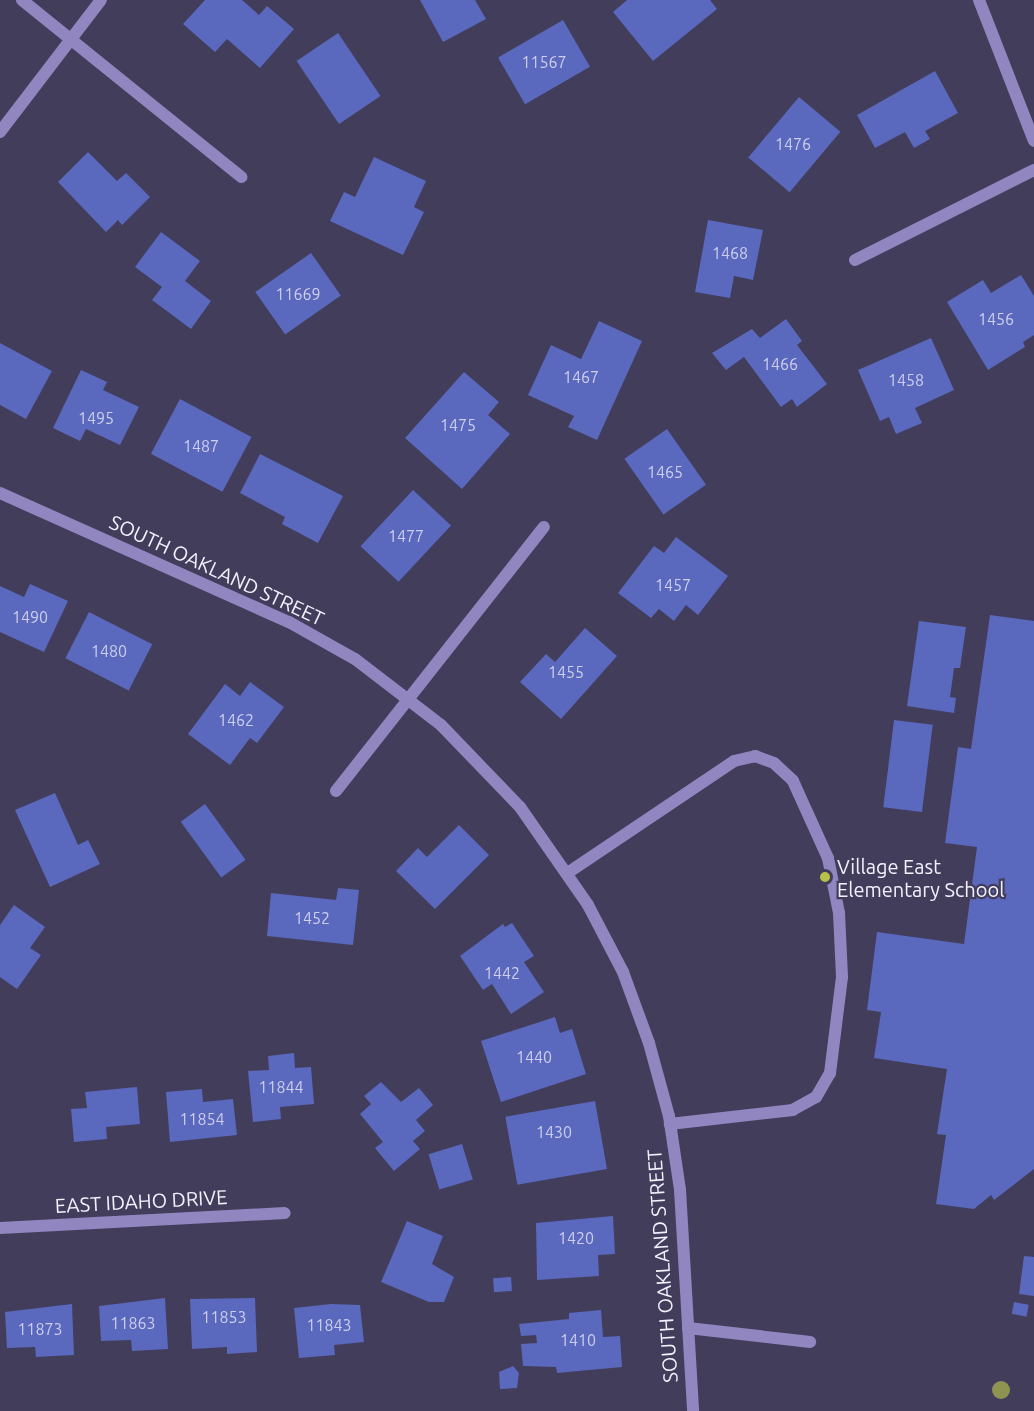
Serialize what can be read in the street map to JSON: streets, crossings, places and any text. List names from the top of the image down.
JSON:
{
  "streets": {
    "street": ["SOUTH OAKLAND STREET", "EAST IDAHO DRIVE"]
  },
  "places": ["Village East Elementary School"],
  "house_numbers": [
    "11567",
    "1476",
    "1468",
    "11669",
    "1456",
    "1466",
    "1467",
    "1458",
    "1495",
    "1475",
    "1487",
    "1465",
    "1477",
    "1457",
    "1490",
    "1480",
    "1455",
    "1462",
    "1452",
    "1442",
    "1440",
    "11844",
    "11854",
    "1430",
    "1420",
    "11853",
    "11863",
    "11843",
    "11873",
    "1410"
  ]
}
